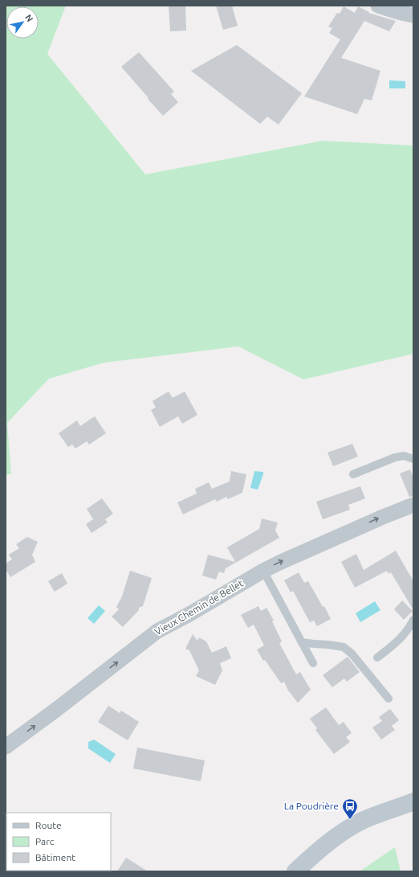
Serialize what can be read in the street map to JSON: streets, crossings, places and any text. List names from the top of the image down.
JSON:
{
  "streets": {
    "street": ["Vieux Chemin de Bellet"]
  },
  "one_way": ["Vieux Chemin de Bellet"],
  "places": {
    "bus stop": ["La Poudrière"]
  },
  "legend": ["Route", "Parc", "Bâtiment"],
  "north": "top right"
}
